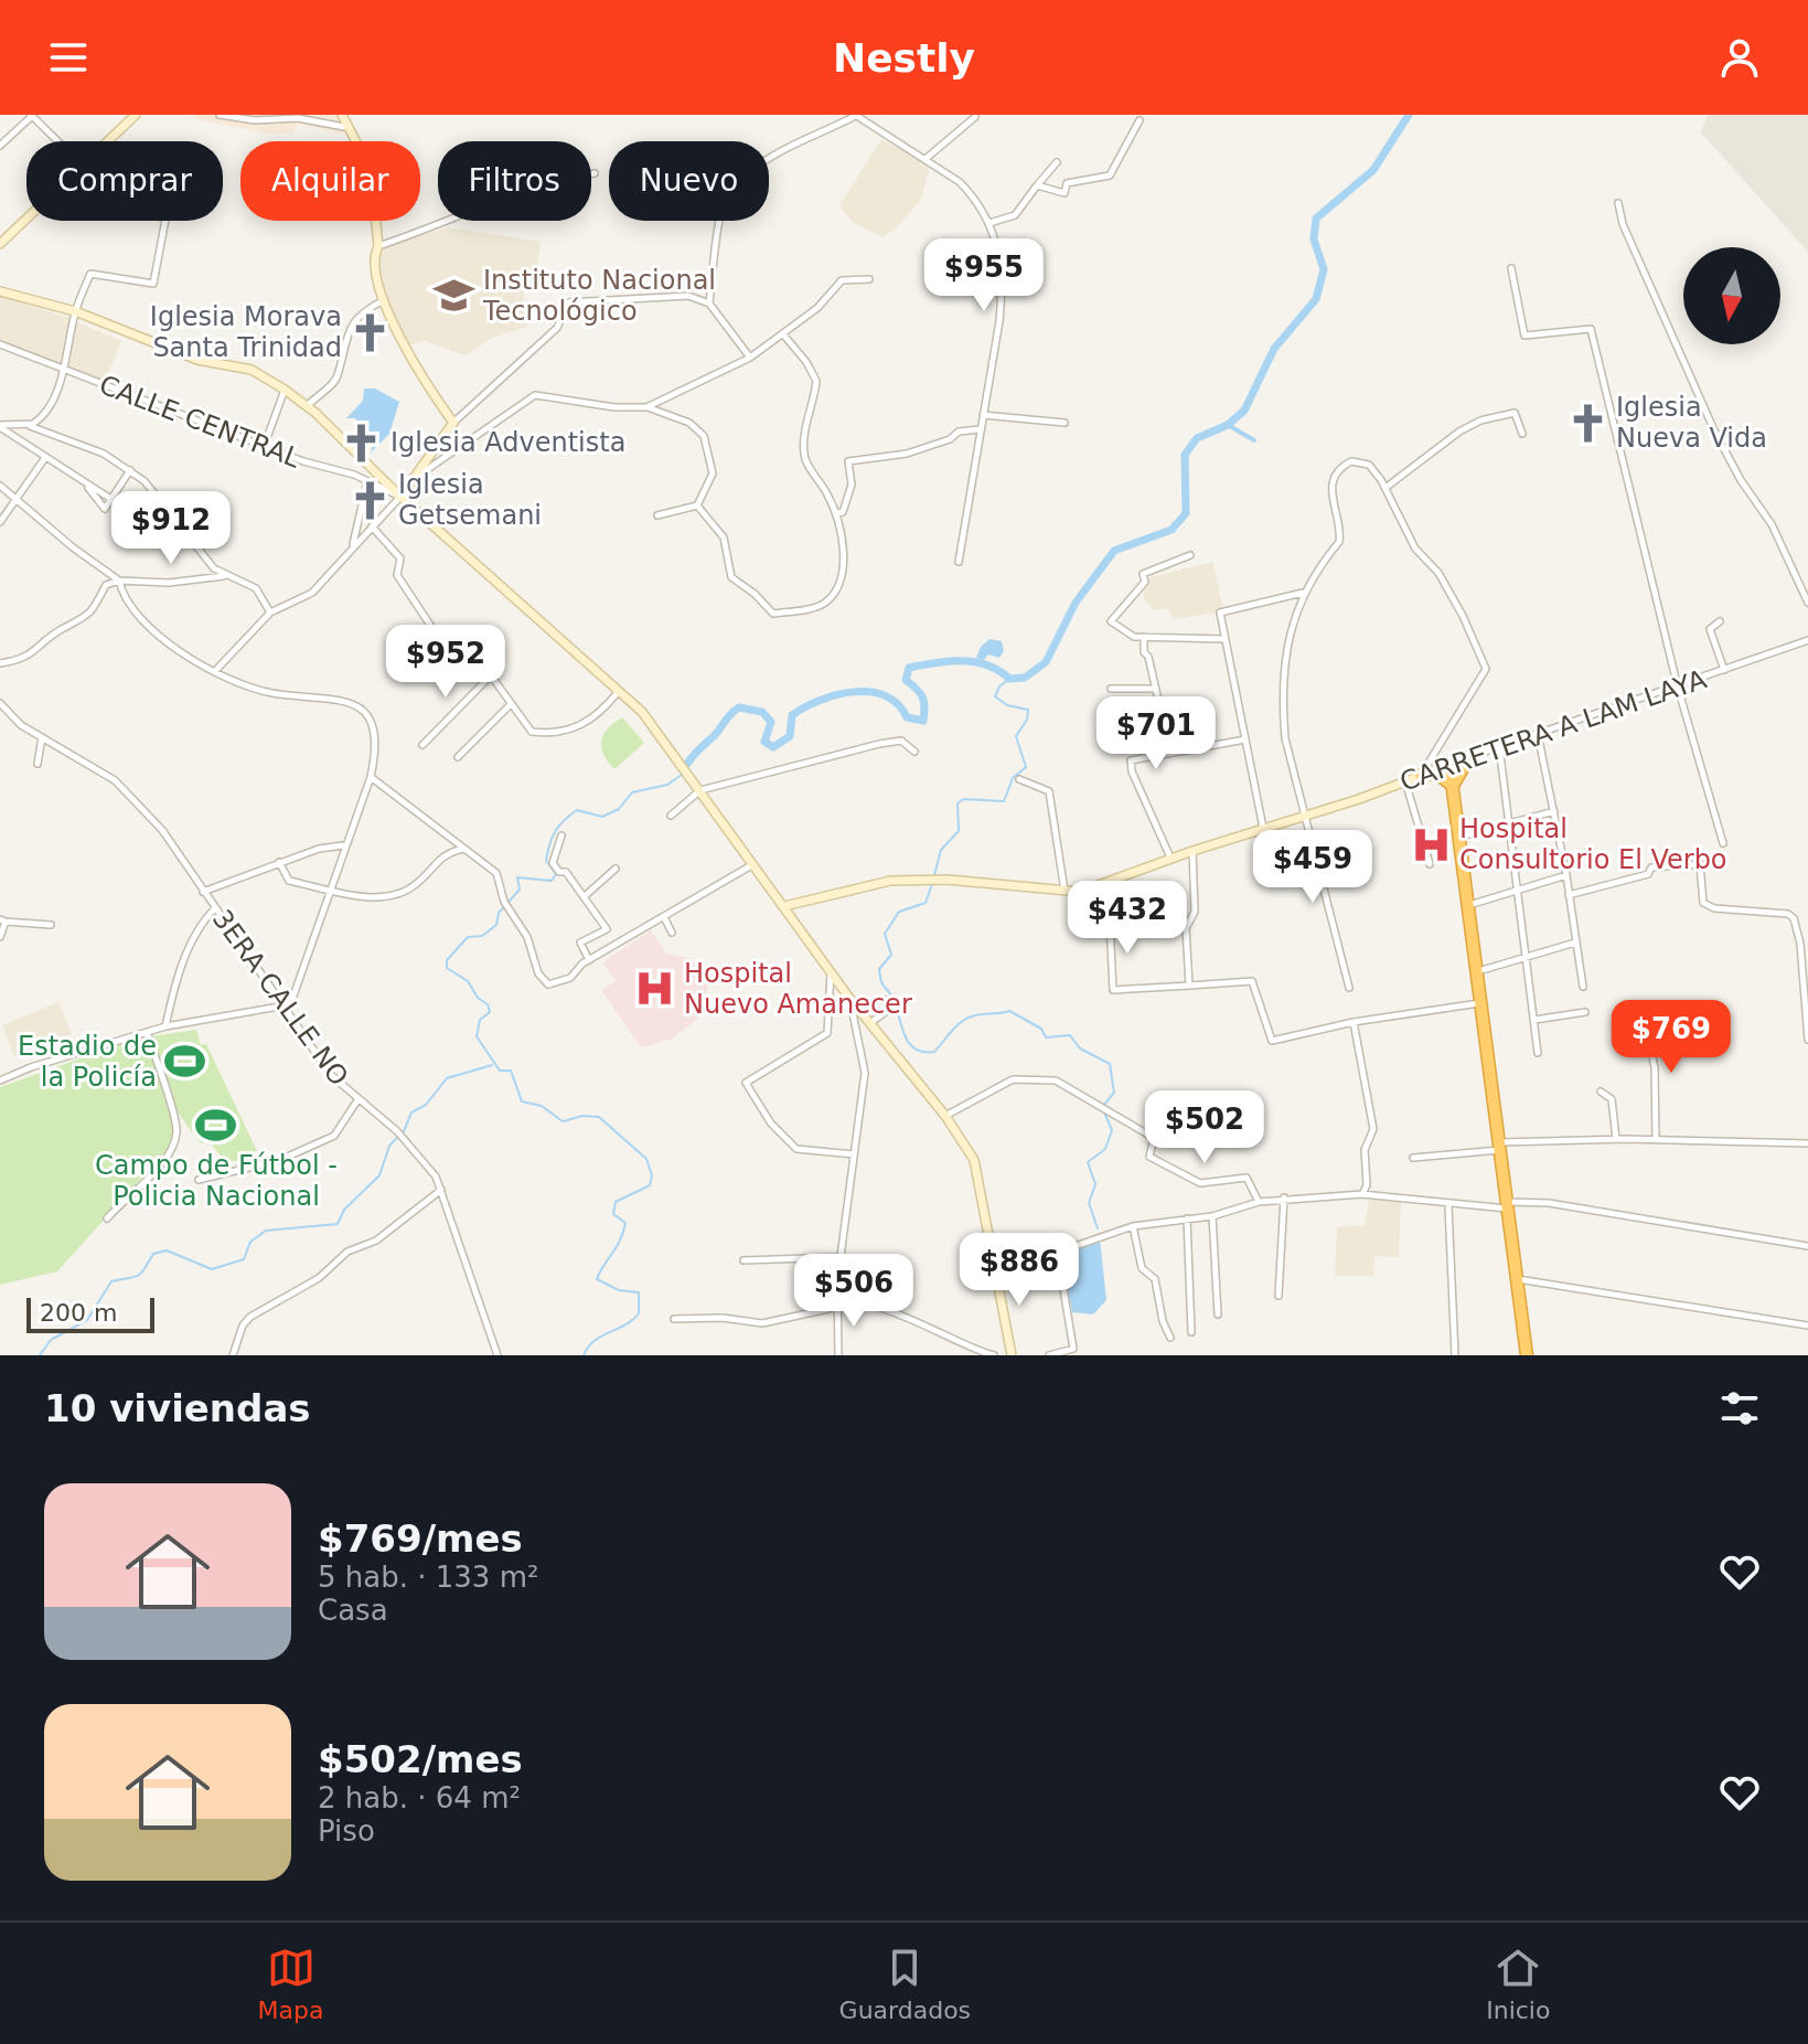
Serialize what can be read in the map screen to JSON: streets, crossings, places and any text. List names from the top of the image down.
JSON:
{
  "streets": {
    "main road": ["CARRETERA A LAM LAYA"],
    "street": ["CALLE CENTRAL", "3ERA CALLE NO"]
  },
  "places": {
    "school or university": ["Instituto Nacional Tecnológico"],
    "church": [
      "Iglesia Morava Santa Trinidad",
      "Iglesia Nueva Vida",
      "Iglesia Adventista",
      "Iglesia Getsemani"
    ],
    "hospital": ["Hospital Consultorio El Verbo", "Hospital Nuevo Amanecer"],
    "sports": ["Estadio de la Policía", "Campo de Fútbol - Policia Nacional"]
  },
  "scale_bar": "200 m",
  "north": "bottom",
  "page": {
    "header": "Nestly",
    "chip": [
      "Comprar",
      "Alquilar",
      "Filtros",
      "Nuevo"
    ],
    "price": [
      "$955",
      "$912",
      "$952",
      "$701",
      "$459",
      "$432",
      "$769",
      "$502",
      "$886",
      "$506"
    ],
    "scale": "200 m",
    "heading": "10 viviendas",
    "list": [
      {
        "name": "$769/mes",
        "note": "5 hab. · 133 m² · Casa"
      },
      {
        "name": "$502/mes",
        "note": "2 hab. · 64 m² · Piso"
      }
    ],
    "tabs": ["Mapa", "Guardados", "Inicio"]
  }
}
